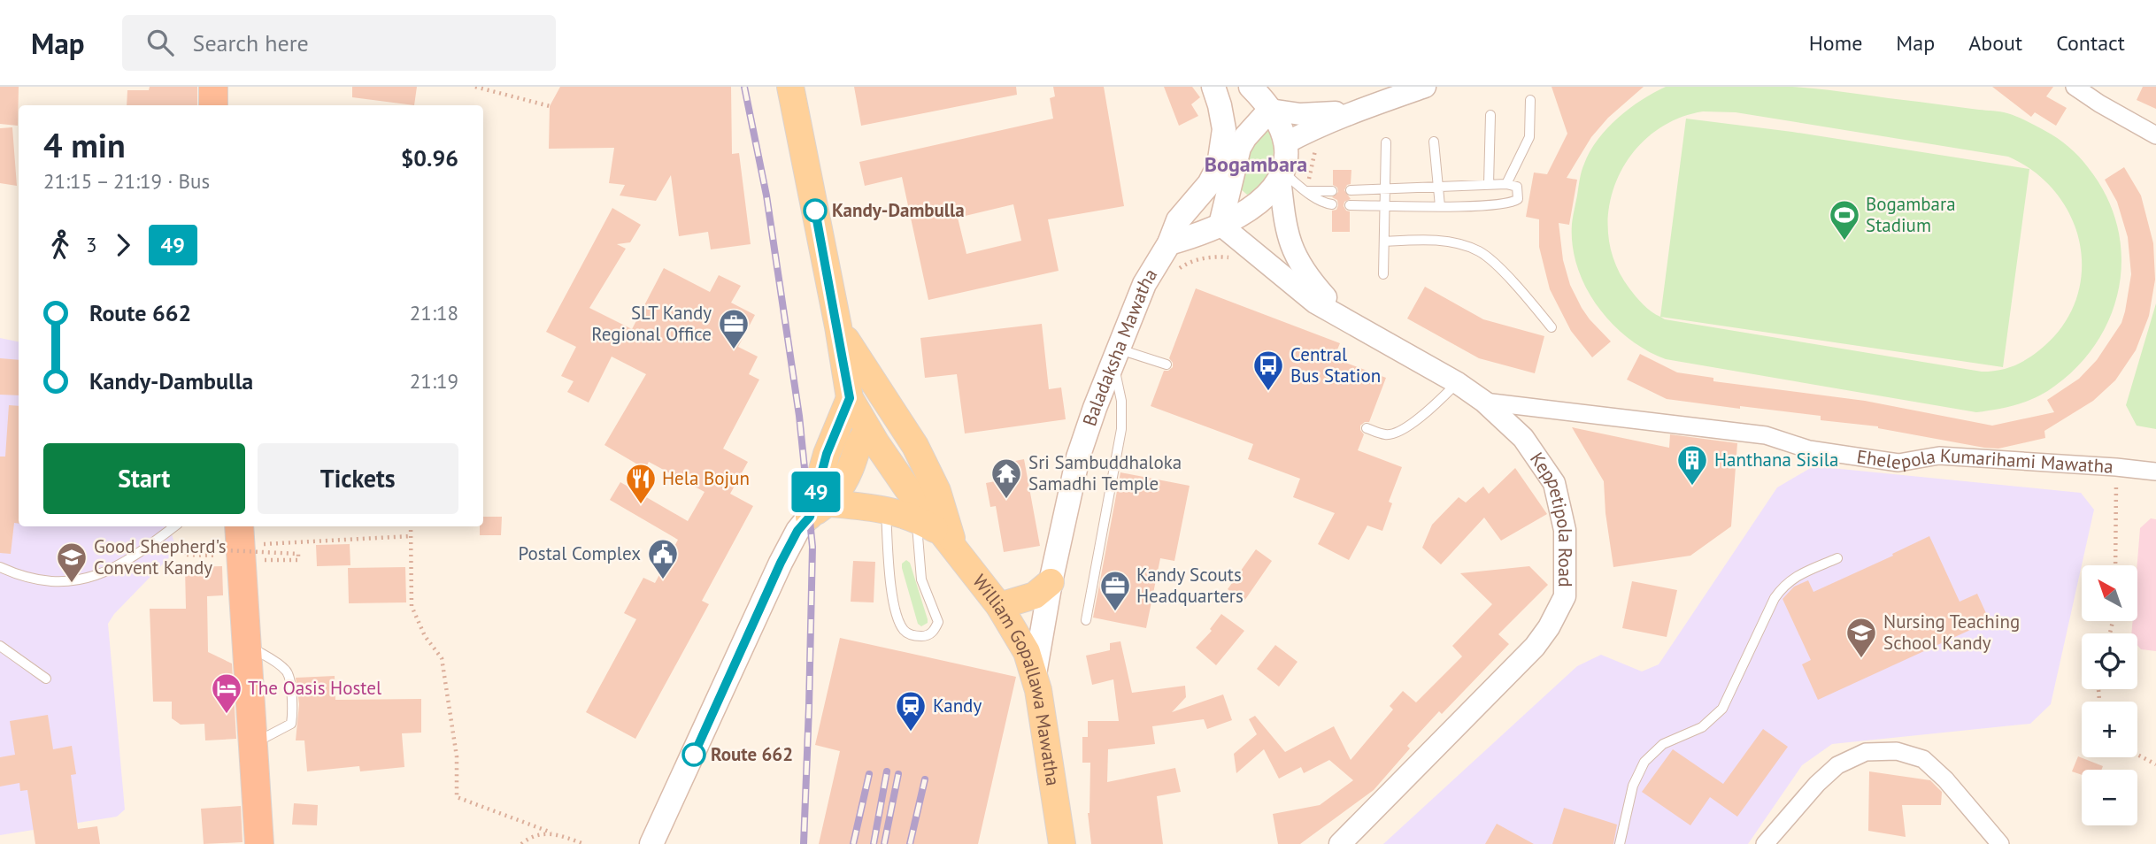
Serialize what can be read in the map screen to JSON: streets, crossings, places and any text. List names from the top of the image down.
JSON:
{
  "streets": {
    "main road": ["Baladaksha Mawatha", "William Gopallawa Mawatha"],
    "street": ["Ehelepola Kumarihami Mawatha", "Keppetipola Road"]
  },
  "crossings": [
    ["Baladaksha Mawatha", "William Gopallawa Mawatha"],
    ["Ehelepola Kumarihami Mawatha", "Keppetipola Road"]
  ],
  "districts": ["Bogambara"],
  "places": {
    "other": ["Kandy-Dambulla", "Route 662"],
    "sports": ["Bogambara Stadium"],
    "office": ["SLT Kandy Regional Office", "Kandy Scouts Headquarters"],
    "bus stop": ["Central Bus Station"],
    "building": ["Hanthana Sisila"],
    "temple": ["Sri Sambuddhaloka Samadhi Temple"],
    "restaurant": ["Hela Bojun"],
    "public building": ["Postal Complex"],
    "school or university": ["Good Shepherd's Convent Kandy", "Nursing Teaching School Kandy"],
    "hotel": ["The Oasis Hostel"],
    "station": ["Kandy"]
  },
  "lines": ["bus line 49"],
  "north": "top left",
  "page": {
    "header": "Map",
    "search": "Search here",
    "nav": [
      "Home",
      "Map",
      "About",
      "Contact"
    ],
    "on_map": "49",
    "heading": ["4 min", "21:15 – 21:19 · Bus", "$0.96"],
    "legs": ["3", "49"],
    "list": [
      {
        "name": "Route 662",
        "value": "21:18"
      },
      {
        "name": "Kandy-Dambulla",
        "value": "21:19"
      }
    ],
    "buttons": ["Start", "Tickets"],
    "map_buttons": ["+", "−"]
  }
}
